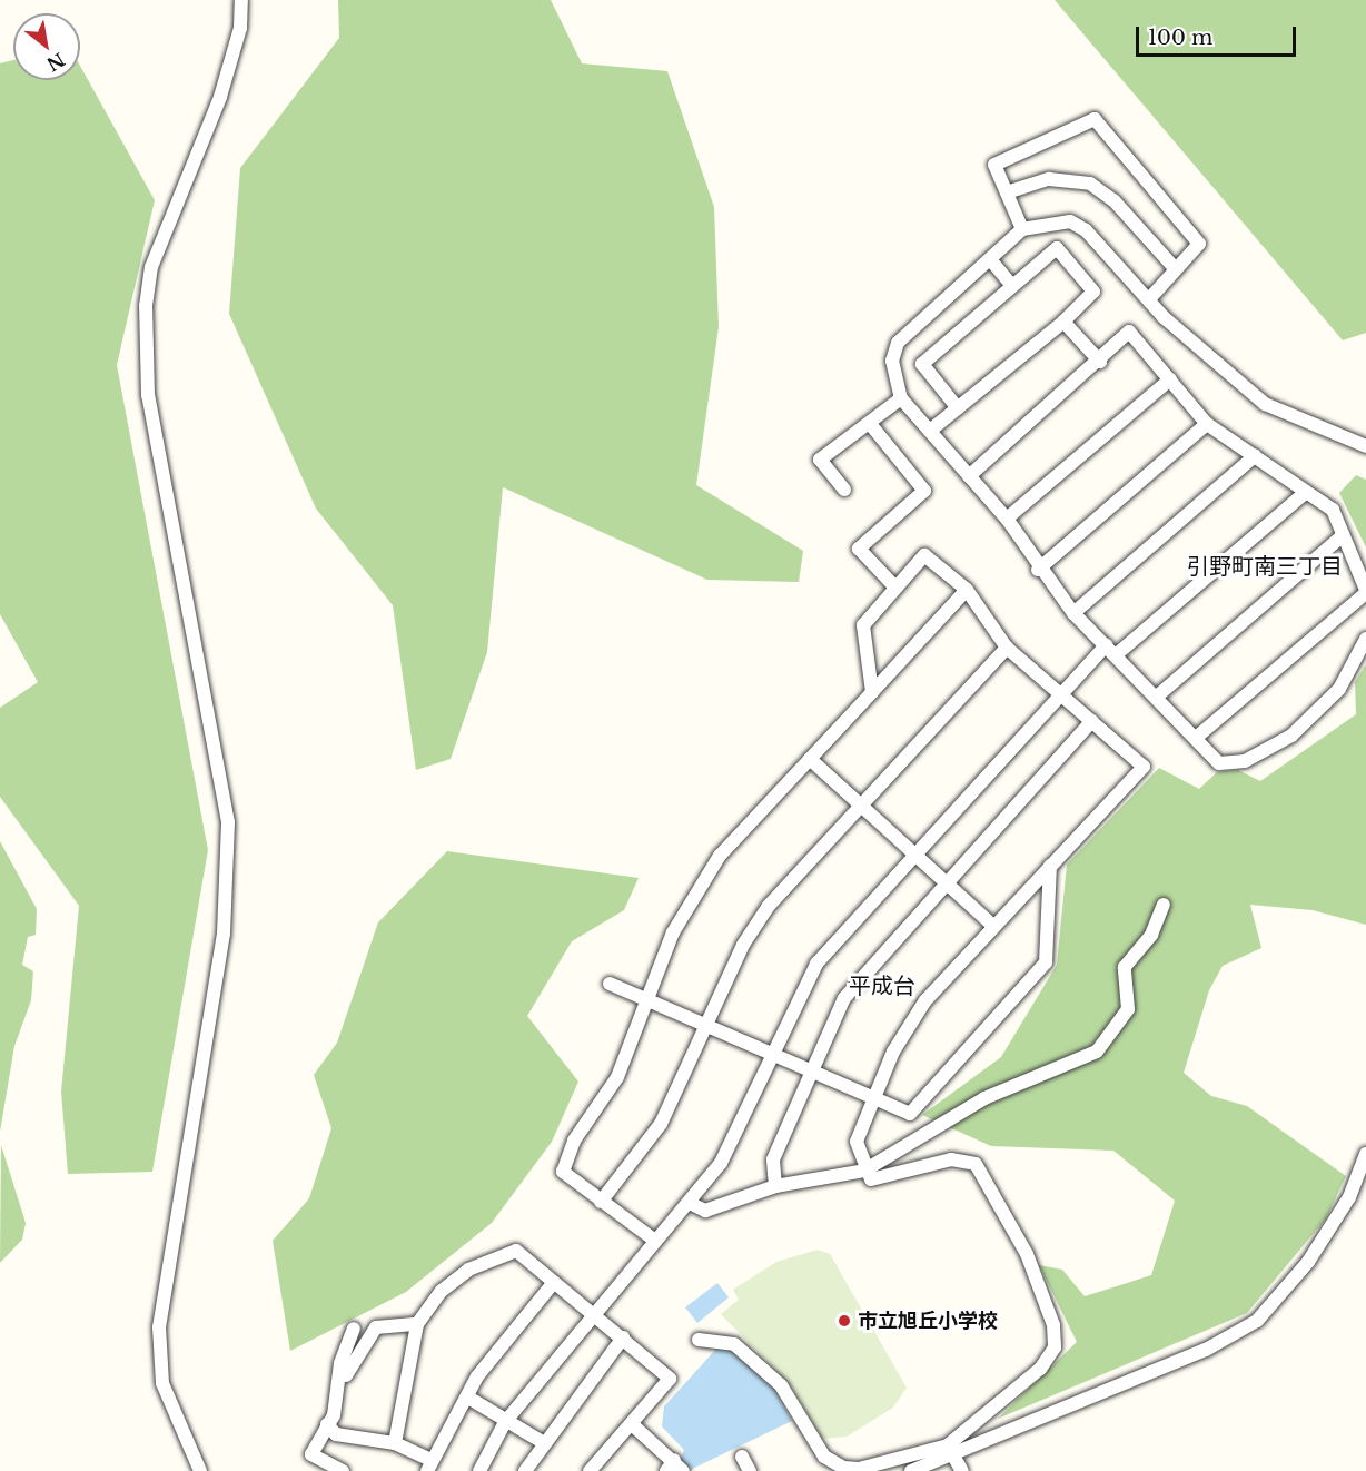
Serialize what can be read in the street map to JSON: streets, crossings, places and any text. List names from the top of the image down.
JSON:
{
  "districts": ["引野町南三丁目", "平成台"],
  "places": ["市立旭丘小学校"],
  "scale_bar": "100 m",
  "north": "bottom right"
}
